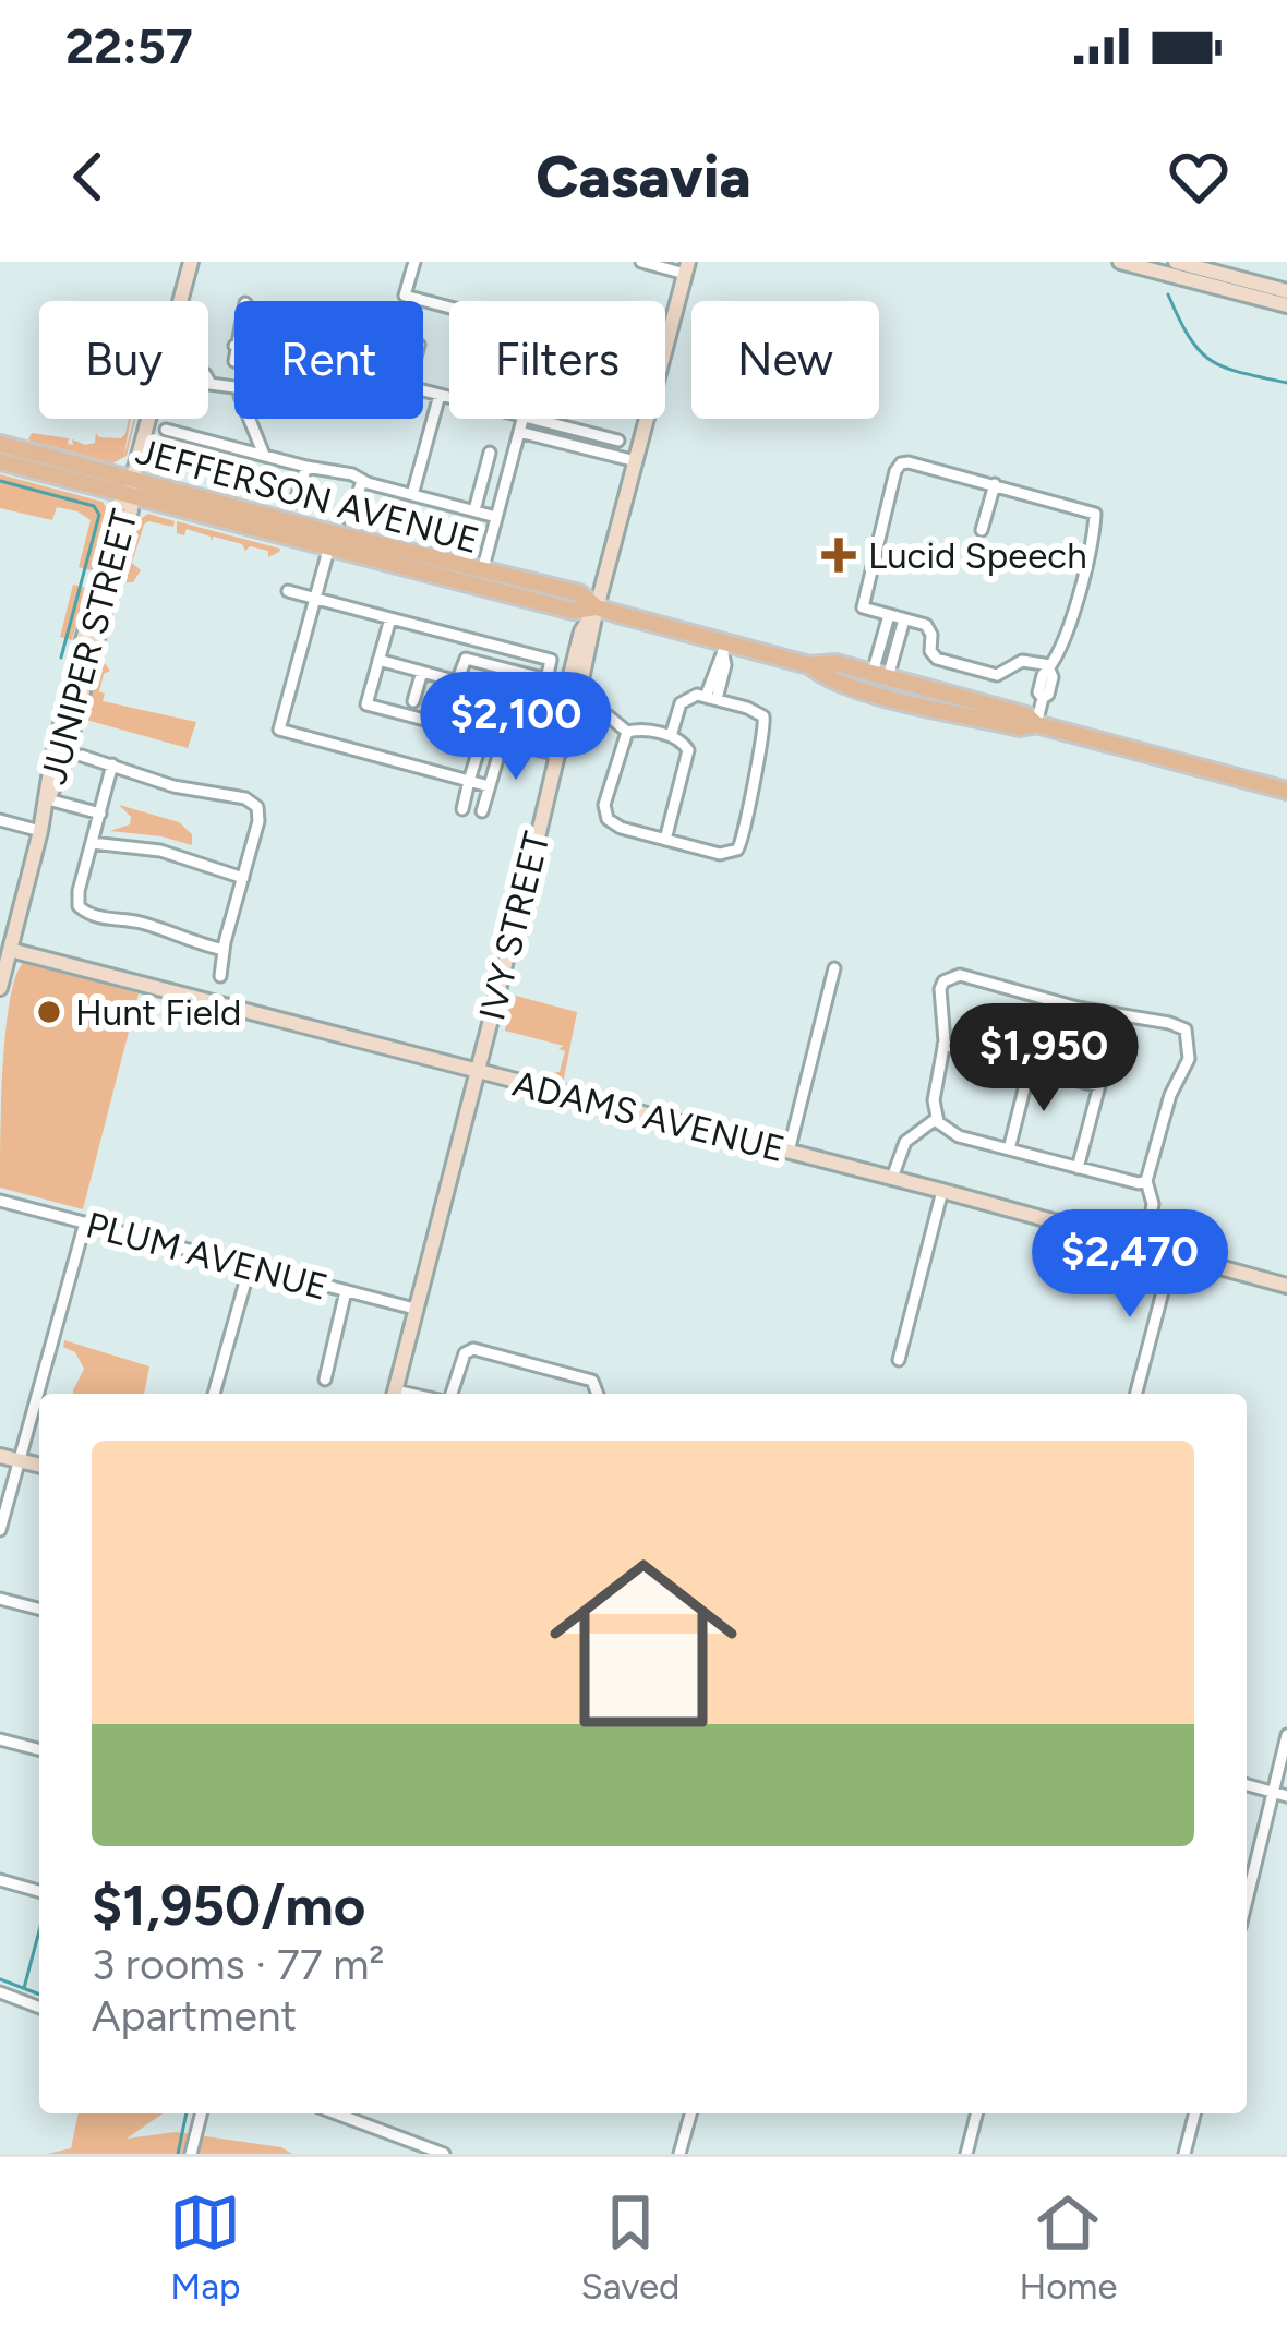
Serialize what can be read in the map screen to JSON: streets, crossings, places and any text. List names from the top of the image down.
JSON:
{
  "streets": {
    "main road": ["JEFFERSON AVENUE"],
    "street": [
      "JUNIPER STREET",
      "IVY STREET",
      "ADAMS AVENUE",
      "PLUM AVENUE"
    ]
  },
  "crossings": [
    ["JEFFERSON AVENUE", "JUNIPER STREET"],
    ["JEFFERSON AVENUE", "IVY STREET"],
    ["JUNIPER STREET", "ADAMS AVENUE"],
    ["IVY STREET", "ADAMS AVENUE"],
    ["IVY STREET", "PLUM AVENUE"]
  ],
  "places": {
    "health": ["Lucid Speech"],
    "other": ["Hunt Field"]
  },
  "page": {
    "status": "22:57",
    "header": "Casavia",
    "chip": [
      "Buy",
      "Rent",
      "Filters",
      "New"
    ],
    "price": ["$2,100", "$1,950", "$2,470"],
    "list": [
      {
        "name": "$1,950/mo",
        "note": "3 rooms · 77 m² · Apartment"
      }
    ],
    "tabs": ["Map", "Saved", "Home"]
  }
}
